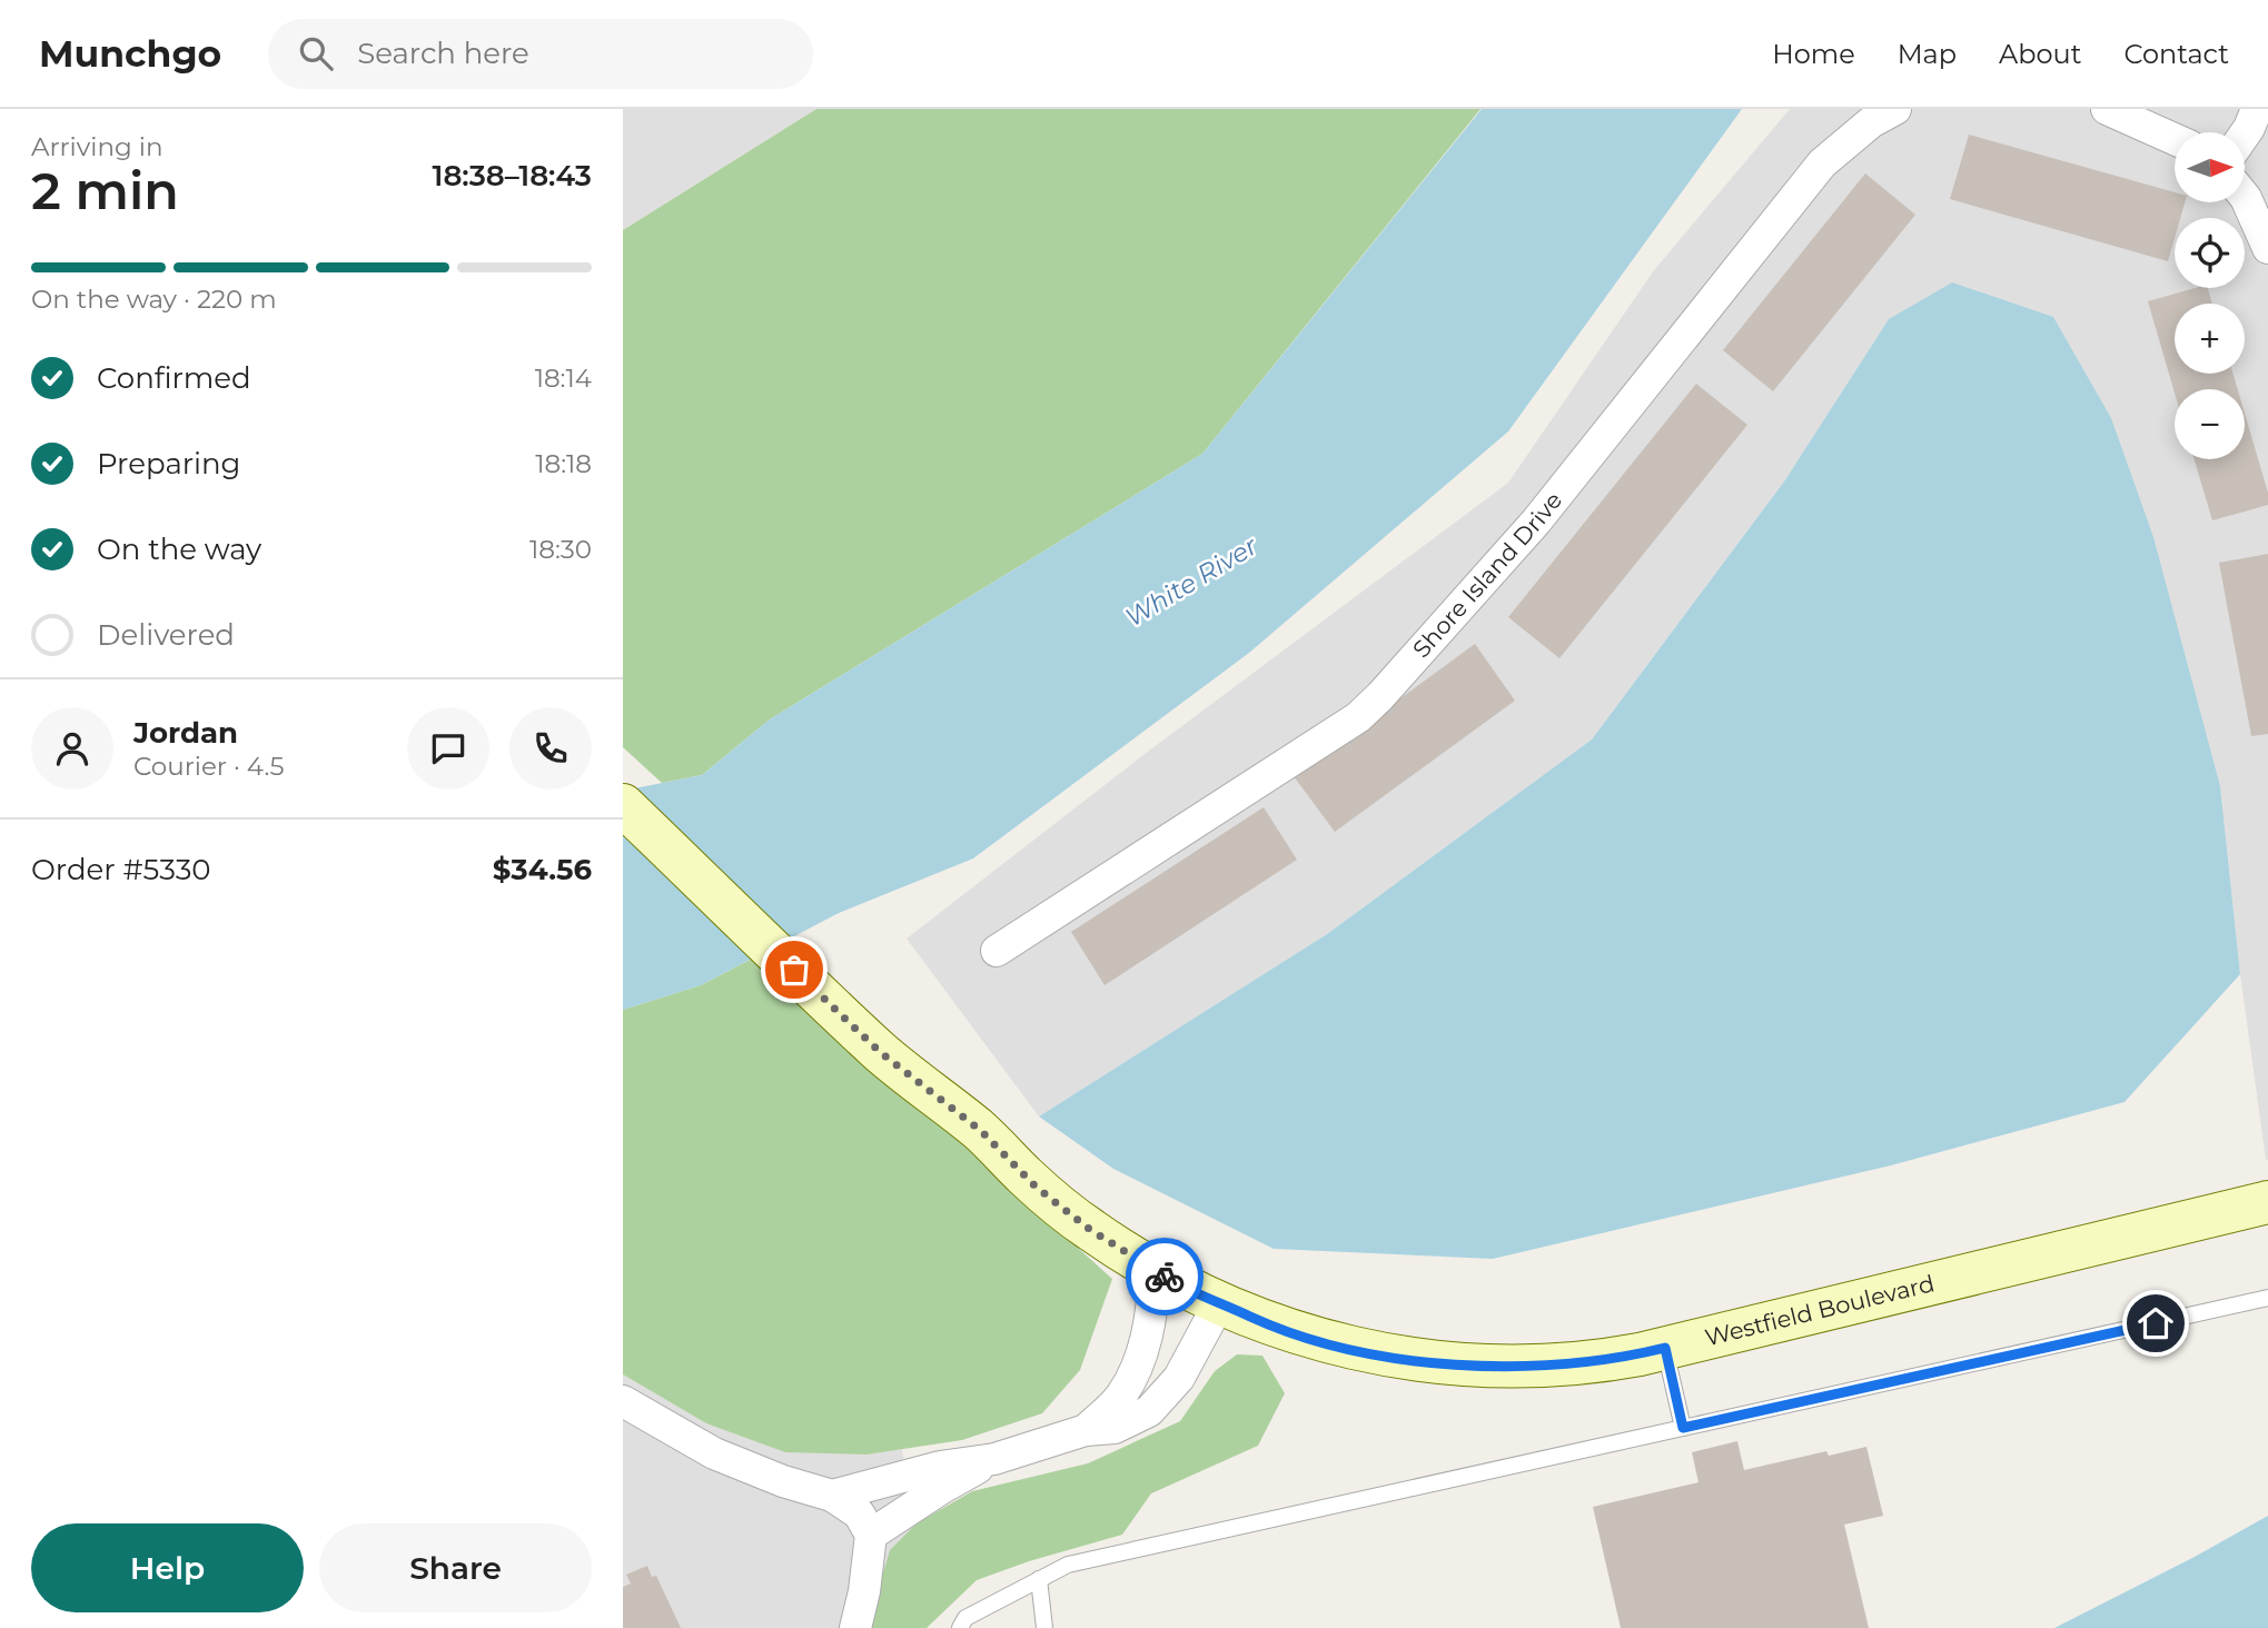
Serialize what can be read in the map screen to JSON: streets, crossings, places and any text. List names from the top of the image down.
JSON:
{
  "streets": {
    "street": ["Shore Island Drive", "Westfield Boulevard"]
  },
  "water": ["White River"],
  "north": "right",
  "page": {
    "header": "Munchgo",
    "search": "Search here",
    "nav": [
      "Home",
      "Map",
      "About",
      "Contact"
    ],
    "heading": ["2 min", "Arriving in", "18:38–18:43"],
    "panel": [
      "Jordan",
      "Courier · 4.5",
      "Order #5330",
      "$34.56"
    ],
    "map_buttons": ["+", "−"],
    "bar": "On the way · 220 m",
    "list": [
      ["Confirmed", "18:14"],
      ["Preparing", "18:18"],
      ["On the way", "18:30"],
      "Delivered"
    ],
    "buttons": ["Help", "Share"]
  }
}
